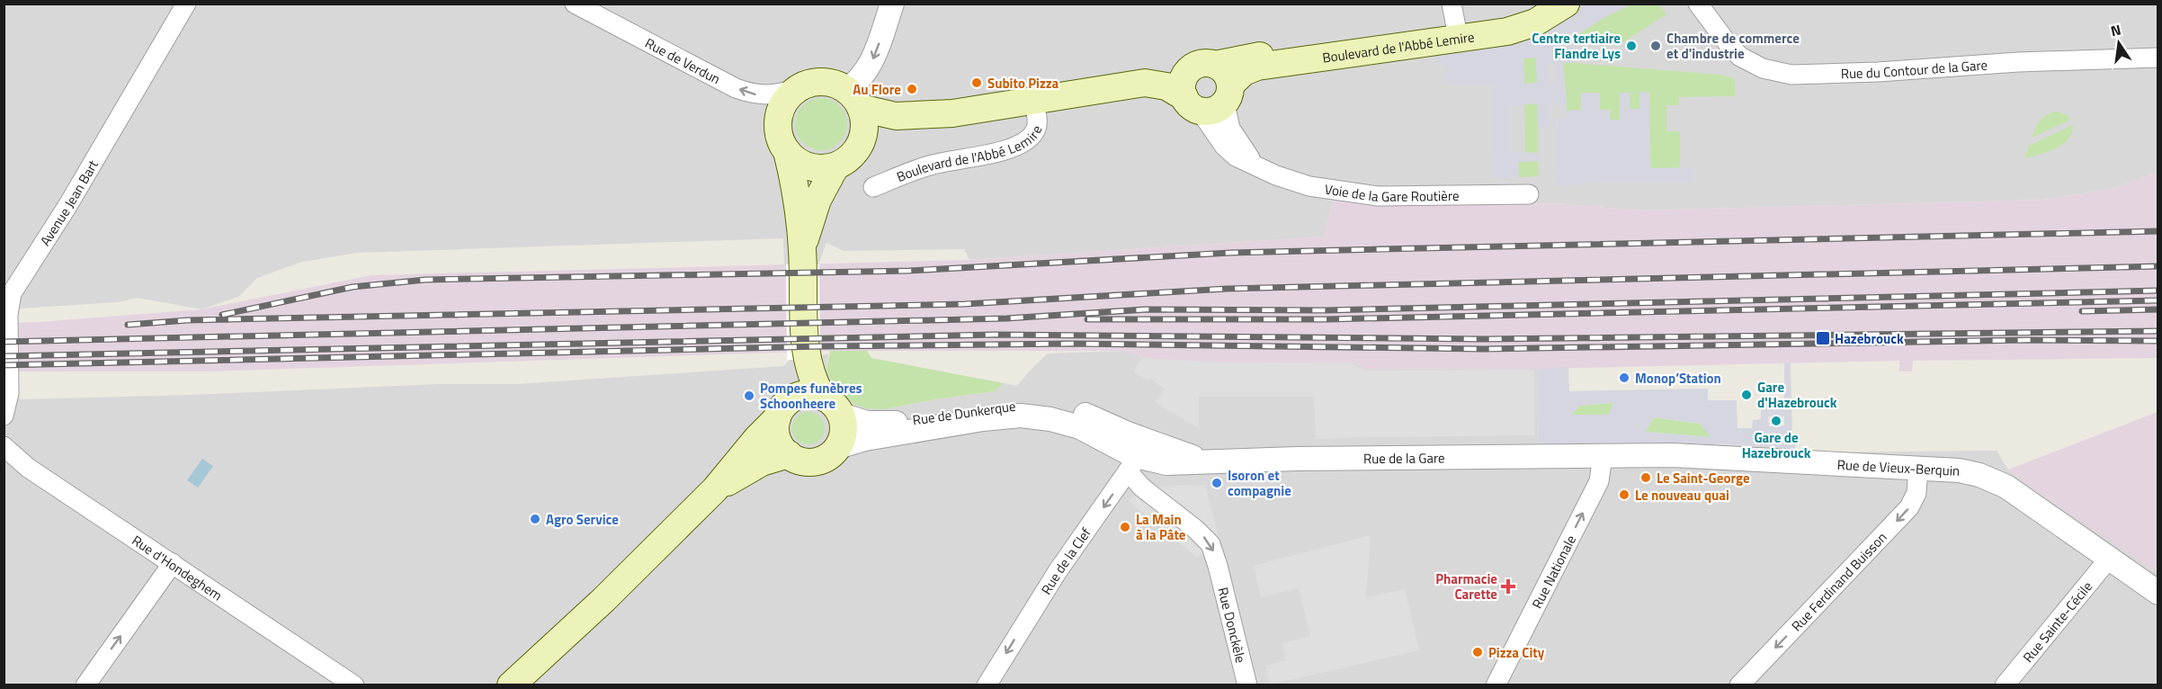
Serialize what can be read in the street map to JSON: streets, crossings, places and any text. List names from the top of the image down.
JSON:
{
  "streets": {
    "main road": ["Boulevard de l'Abbé Lemire"],
    "street": [
      "Rue de Verdun",
      "Rue du Contour de la Gare",
      "Voie de la Gare Routière",
      "Avenue Jean Bart",
      "Rue de Dunkerque",
      "Rue de la Gare",
      "Rue de Vieux-Berquin",
      "Rue de la Clef",
      "Rue d'Hondeghem",
      "Rue Nationale",
      "Rue Ferdinand Buisson",
      "Rue Sainte-Cécile",
      "Rue Donckèle"
    ]
  },
  "crossings": [
    ["Boulevard de l'Abbé Lemire", "Rue de Verdun"],
    ["Boulevard de l'Abbé Lemire", "Voie de la Gare Routière"],
    ["Rue de Dunkerque", "Rue de la Gare"],
    ["Rue de Dunkerque", "Rue de la Clef"],
    ["Rue de Dunkerque", "Rue Donckèle"],
    ["Rue de la Gare", "Rue de Vieux-Berquin"],
    ["Rue de la Gare", "Rue de la Clef"],
    ["Rue de la Gare", "Rue Nationale"],
    ["Rue de la Gare", "Rue Donckèle"],
    ["Rue de Vieux-Berquin", "Rue Nationale"],
    ["Rue de Vieux-Berquin", "Rue Ferdinand Buisson"],
    ["Rue de Vieux-Berquin", "Rue Sainte-Cécile"],
    ["Rue de la Clef", "Rue Donckèle"]
  ],
  "one_way": [
    "Rue de Verdun",
    "Rue de la Clef",
    "Rue Nationale",
    "Rue Ferdinand Buisson",
    "Rue Donckèle"
  ],
  "places": {
    "other": [
      "Centre tertiaire Flandre Lys",
      "Chambre de commerce et d'industrie",
      "Subito Pizza",
      "Au Flore",
      "Monop’Station",
      "Gare d'Hazebrouck",
      "Pompes funèbres Schoonheere",
      "Gare de Hazebrouck",
      "Le Saint-George",
      "Isoron et compagnie",
      "Le nouveau quai",
      "Agro Service",
      "La Main à la Pâte",
      "Pizza City"
    ],
    "transit": ["Hazebrouck"],
    "health": ["Pharmacie Carette"]
  },
  "north": "top"
}
